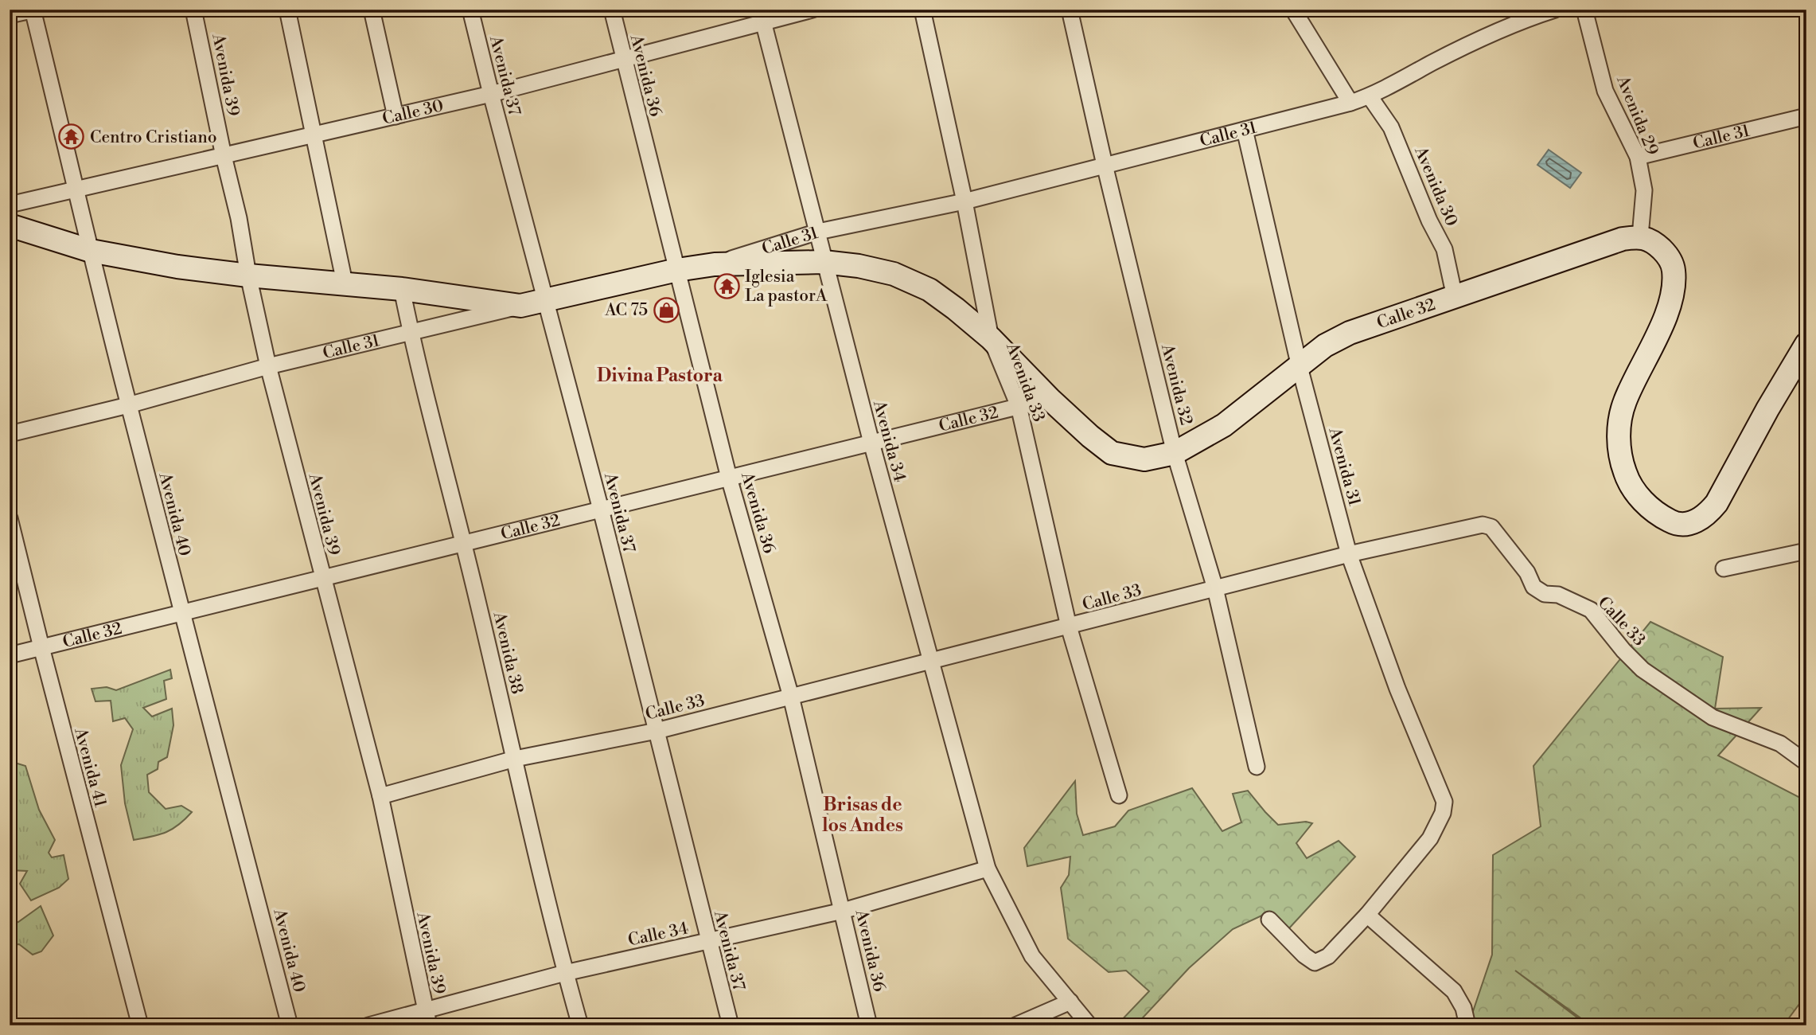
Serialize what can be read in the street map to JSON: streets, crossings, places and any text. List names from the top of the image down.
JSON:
{
  "streets": {
    "main road": ["Calle 31", "Calle 32"],
    "street": [
      "Avenida 39",
      "Avenida 37",
      "Avenida 36",
      "Calle 30",
      "Avenida 29",
      "Avenida 30",
      "Avenida 33",
      "Avenida 32",
      "Avenida 34",
      "Avenida 31",
      "Avenida 40",
      "Calle 33",
      "Avenida 38",
      "Avenida 41",
      "Calle 34"
    ]
  },
  "crossings": [
    ["Avenida 39", "Calle 30"],
    ["Avenida 39", "Calle 31"],
    ["Avenida 39", "Calle 32"],
    ["Avenida 39", "Calle 33"],
    ["Avenida 39", "Calle 34"],
    ["Avenida 37", "Calle 30"],
    ["Avenida 37", "Calle 31"],
    ["Avenida 37", "Calle 32"],
    ["Avenida 37", "Calle 33"],
    ["Avenida 37", "Calle 34"],
    ["Avenida 36", "Calle 30"],
    ["Avenida 36", "Calle 31"],
    ["Avenida 36", "Calle 32"],
    ["Avenida 36", "Calle 33"],
    ["Avenida 36", "Calle 34"],
    ["Calle 30", "Avenida 34"],
    ["Calle 30", "Avenida 40"],
    ["Avenida 29", "Calle 31"],
    ["Avenida 29", "Calle 32"],
    ["Calle 31", "Avenida 30"],
    ["Calle 31", "Calle 32"],
    ["Calle 31", "Avenida 33"],
    ["Calle 31", "Avenida 32"],
    ["Calle 31", "Avenida 34"],
    ["Calle 31", "Avenida 31"],
    ["Calle 31", "Avenida 40"],
    ["Calle 31", "Avenida 38"],
    ["Avenida 30", "Calle 32"],
    ["Calle 32", "Avenida 33"],
    ["Calle 32", "Avenida 32"],
    ["Calle 32", "Avenida 34"],
    ["Calle 32", "Avenida 31"],
    ["Calle 32", "Avenida 40"],
    ["Calle 32", "Avenida 38"],
    ["Calle 32", "Avenida 41"],
    ["Avenida 33", "Calle 33"],
    ["Avenida 32", "Calle 33"],
    ["Avenida 34", "Calle 33"],
    ["Avenida 34", "Calle 34"],
    ["Avenida 31", "Calle 33"],
    ["Calle 33", "Avenida 38"],
    ["Avenida 38", "Calle 34"]
  ],
  "districts": ["Divina Pastora", "Brisas de los Andes"],
  "places": {
    "temple": ["Centro Cristiano", "Iglesia La pastorA"],
    "shop": ["AC 75"]
  }
}
